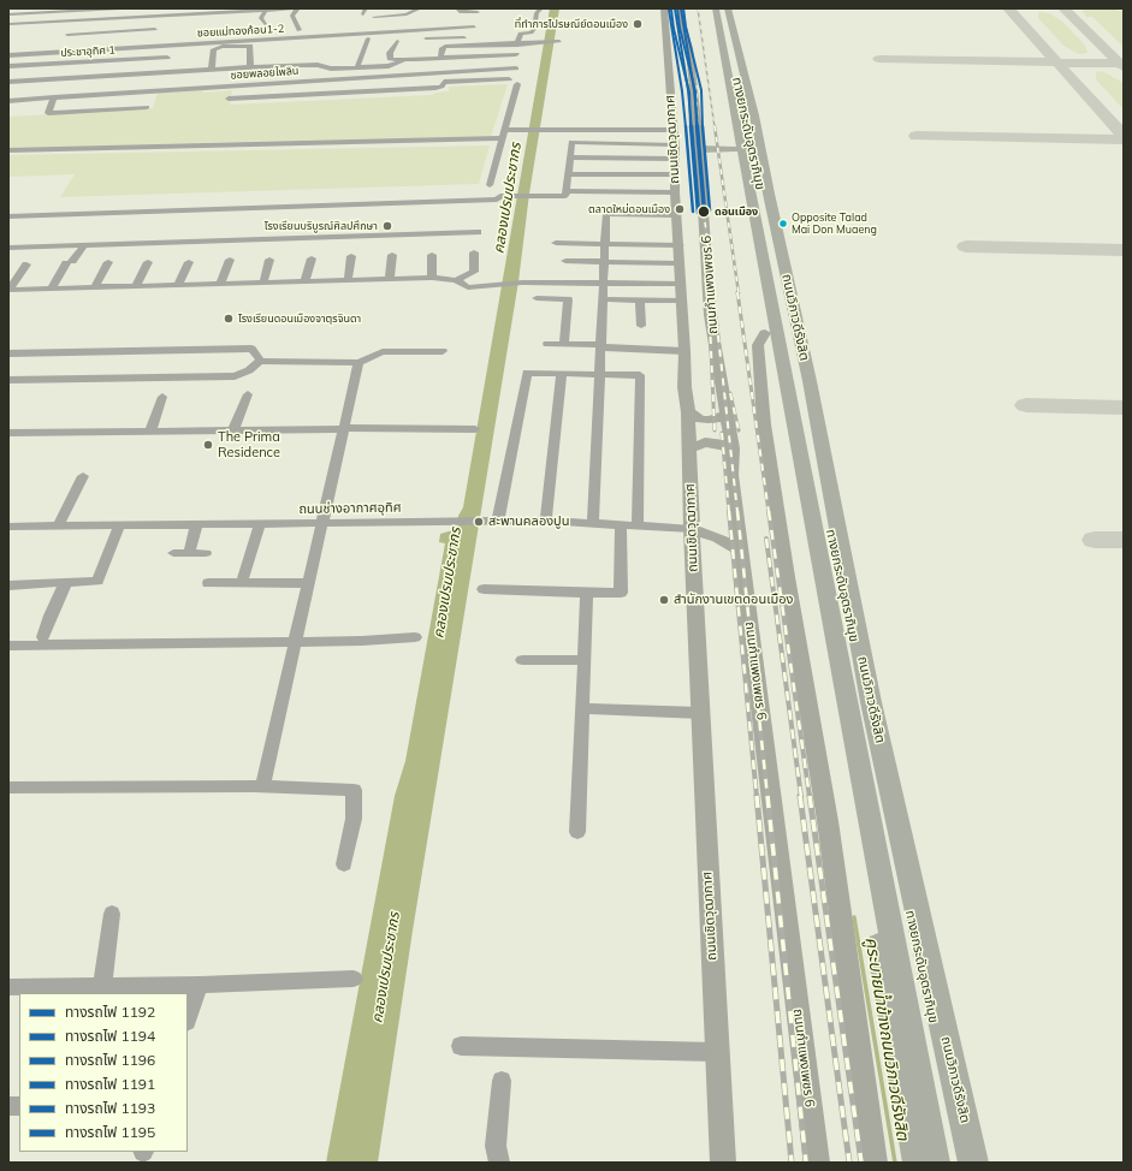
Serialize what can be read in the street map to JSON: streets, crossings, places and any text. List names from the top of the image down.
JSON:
{
  "streets": {
    "highway": ["ทางยกระดับอุตราภิมุข", "ถนนวิภาวดีรังสิต"],
    "main road": ["ถนนเชิดวุฒากาศ", "ถนนกำแพงเพชร 6"],
    "street": [
      "ซอยแม่ทองก้อน1-2",
      "ประชาอุทิศ 1",
      "ซอยพลอยไพลิน",
      "ถนนช่างอากาศอุทิศ"
    ]
  },
  "crossings": [
    ["ถนนเชิดวุฒากาศ", "ถนนกำแพงเพชร 6"],
    ["ถนนเชิดวุฒากาศ", "ถนนช่างอากาศอุทิศ"]
  ],
  "water": ["คลองเปรมประชากร", "คูระบายน้ำข้างถนนวิภาวดีรังสิต"],
  "places": [
    "ที่ทำการไปรษณีย์ดอนเมือง",
    "ตลาดใหม่ดอนเมือง",
    "ดอนเมือง",
    "Opposite Talad Mai Don Muaeng",
    "โรงเรียนบริบูรณ์ศิลปศึกษา",
    "โรงเรียนดอนเมืองจาตุรจินดา",
    "The Prima Residence",
    "สะพานคลองปูน",
    "สำนักงานเขตดอนเมือง"
  ],
  "lines": [
    "rail line 1192",
    "rail line 1196",
    "rail line 1191",
    "rail line 1195",
    "rail line 1194",
    "rail line 1193"
  ],
  "legend": [
    "ทางรถไฟ 1192",
    "ทางรถไฟ 1194",
    "ทางรถไฟ 1196",
    "ทางรถไฟ 1191",
    "ทางรถไฟ 1193",
    "ทางรถไฟ 1195"
  ]
}
